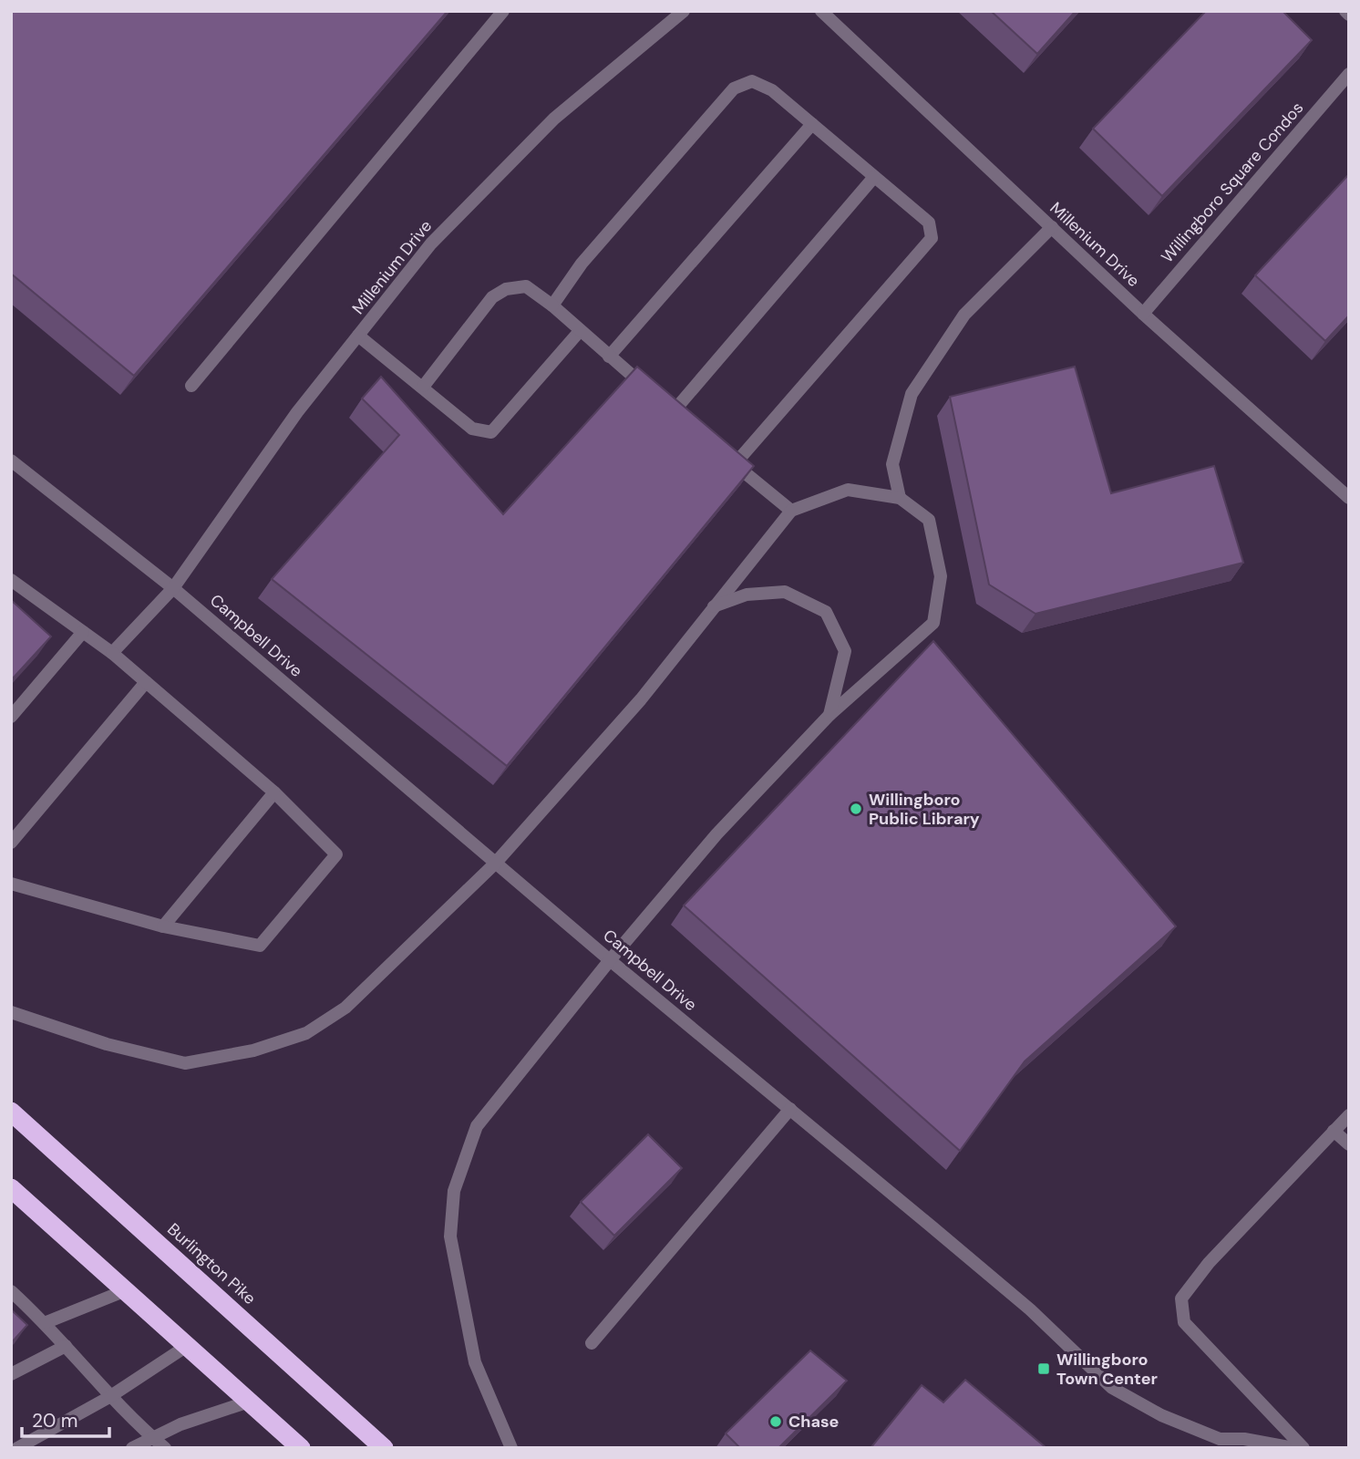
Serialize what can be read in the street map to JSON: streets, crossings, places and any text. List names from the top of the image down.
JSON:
{
  "streets": {
    "highway": ["Burlington Pike"],
    "street": ["Willingboro Square Condos", "Millenium Drive", "Campbell Drive"]
  },
  "crossings": [
    ["Willingboro Square Condos", "Millenium Drive"],
    ["Millenium Drive", "Campbell Drive"]
  ],
  "places": {
    "other": ["Willingboro Public Library", "Chase"],
    "transit": ["Willingboro Town Center"]
  },
  "scale_bar": "20 m"
}
